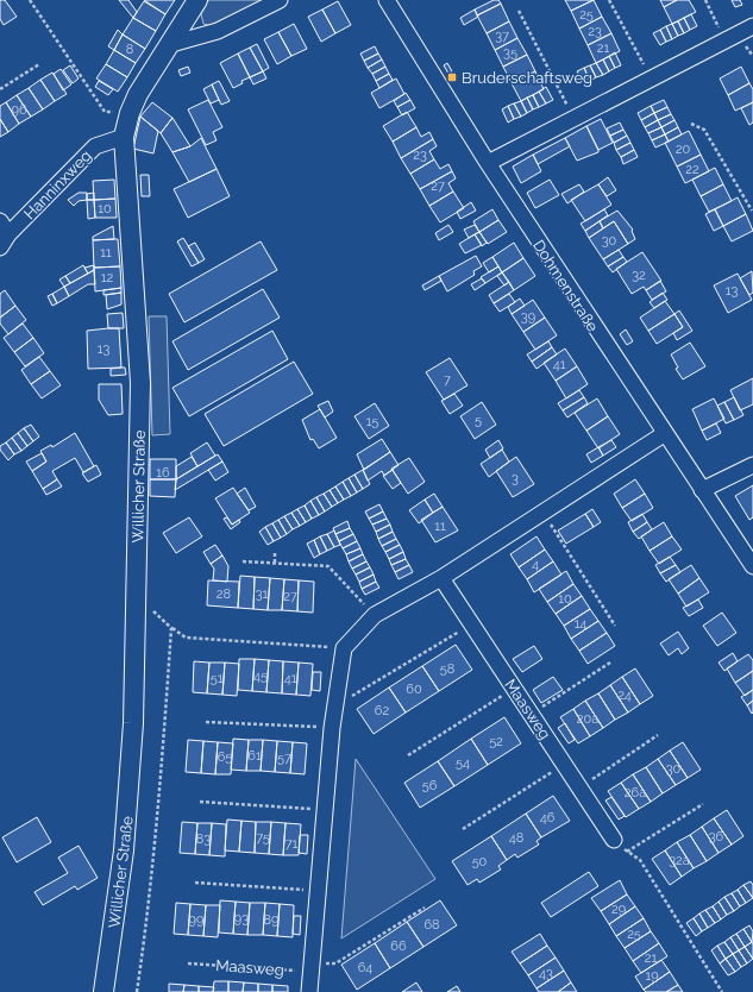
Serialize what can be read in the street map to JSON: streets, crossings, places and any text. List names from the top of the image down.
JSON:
{
  "streets": {
    "street": [
      "Hanninxweg",
      "Dohmenstraße",
      "Willicher Straße",
      "Maasweg"
    ]
  },
  "crossings": [
    ["Hanninxweg", "Willicher Straße"]
  ],
  "places": {
    "transit": ["Bruderschaftsweg"]
  },
  "house_numbers": [
    "25",
    "23",
    "37",
    "21",
    "8",
    "35",
    "96",
    "20",
    "23",
    "22",
    "27",
    "10",
    "30",
    "11",
    "32",
    "12",
    "13",
    "39",
    "13",
    "41",
    "7",
    "5",
    "15",
    "16",
    "3",
    "11",
    "4",
    "28",
    "31",
    "27",
    "10",
    "14",
    "58",
    "45",
    "51",
    "41",
    "60",
    "24",
    "62",
    "20a",
    "52",
    "61",
    "65",
    "57",
    "54",
    "30",
    "56",
    "26a",
    "46",
    "36",
    "75",
    "48",
    "83",
    "71",
    "32a",
    "50",
    "29",
    "93",
    "99",
    "89",
    "68",
    "25",
    "66",
    "21",
    "64",
    "43",
    "19"
  ]
}
